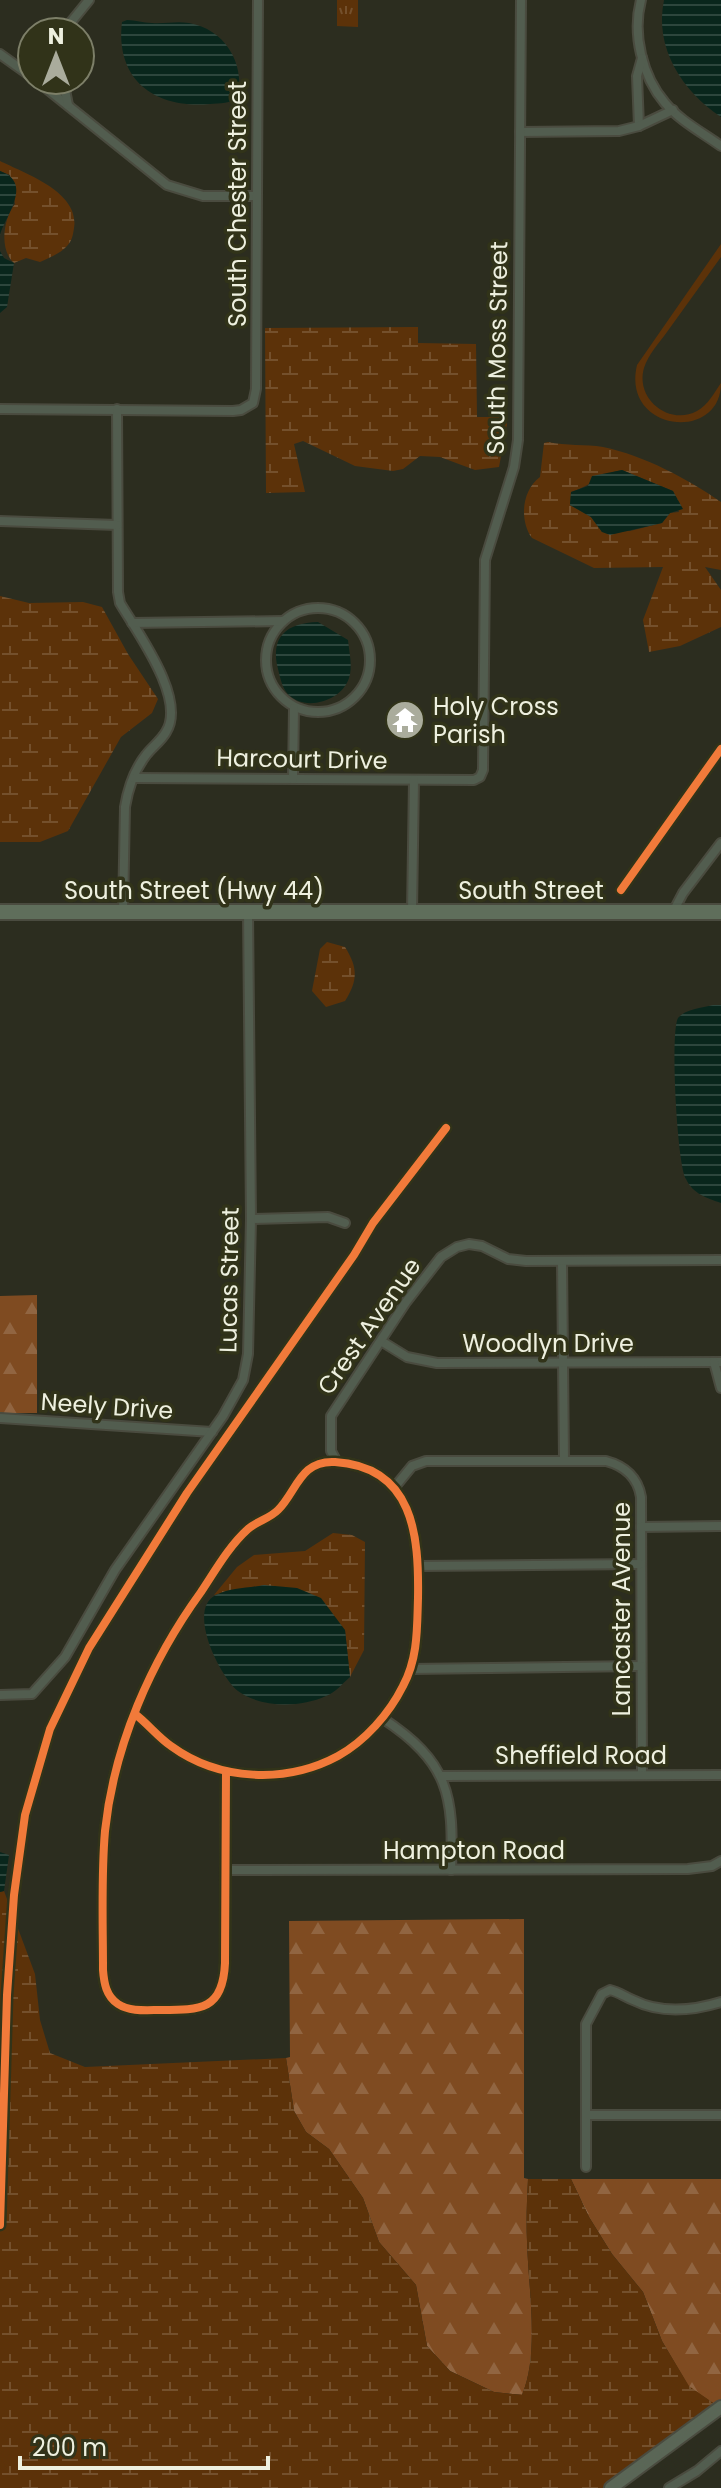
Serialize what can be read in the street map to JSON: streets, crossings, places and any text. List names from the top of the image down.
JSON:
{
  "streets": {
    "main road": ["South Street (Hwy 44)", "South Street"],
    "street": [
      "South Chester Street",
      "South Moss Street",
      "Harcourt Drive",
      "Lucas Street",
      "Crest Avenue",
      "Woodlyn Drive",
      "Neely Drive",
      "Lancaster Avenue",
      "Sheffield Road",
      "Hampton Road"
    ]
  },
  "crossings": [
    ["South Moss Street", "Harcourt Drive"],
    ["South Street (Hwy 44)", "South Street"],
    ["South Street (Hwy 44)", "Lucas Street"],
    ["Lucas Street", "Neely Drive"],
    ["Crest Avenue", "Woodlyn Drive"],
    ["Lancaster Avenue", "Sheffield Road"]
  ],
  "places": {
    "temple": ["Holy Cross Parish"]
  },
  "scale_bar": "200 m",
  "north": "top"
}
